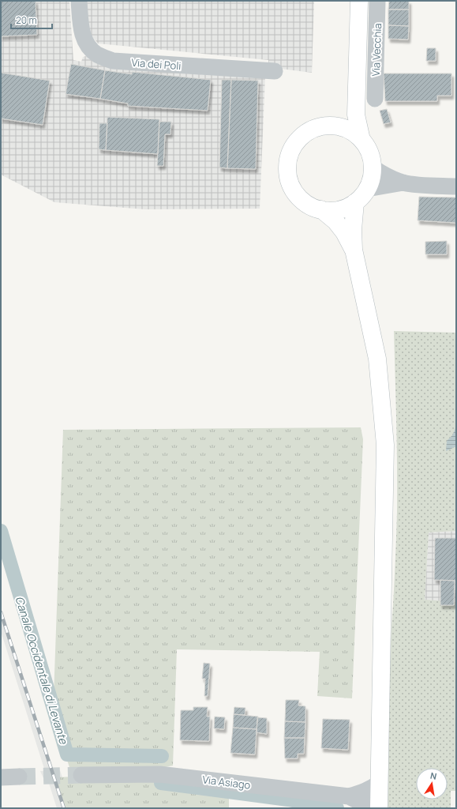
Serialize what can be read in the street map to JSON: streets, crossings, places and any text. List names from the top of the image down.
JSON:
{
  "streets": {
    "street": ["Via Vecchia", "Via dei Poli", "Via Asiago"]
  },
  "water": ["Canale Occidentale di Levante"],
  "scale_bar": "20 m",
  "north": "top"
}
